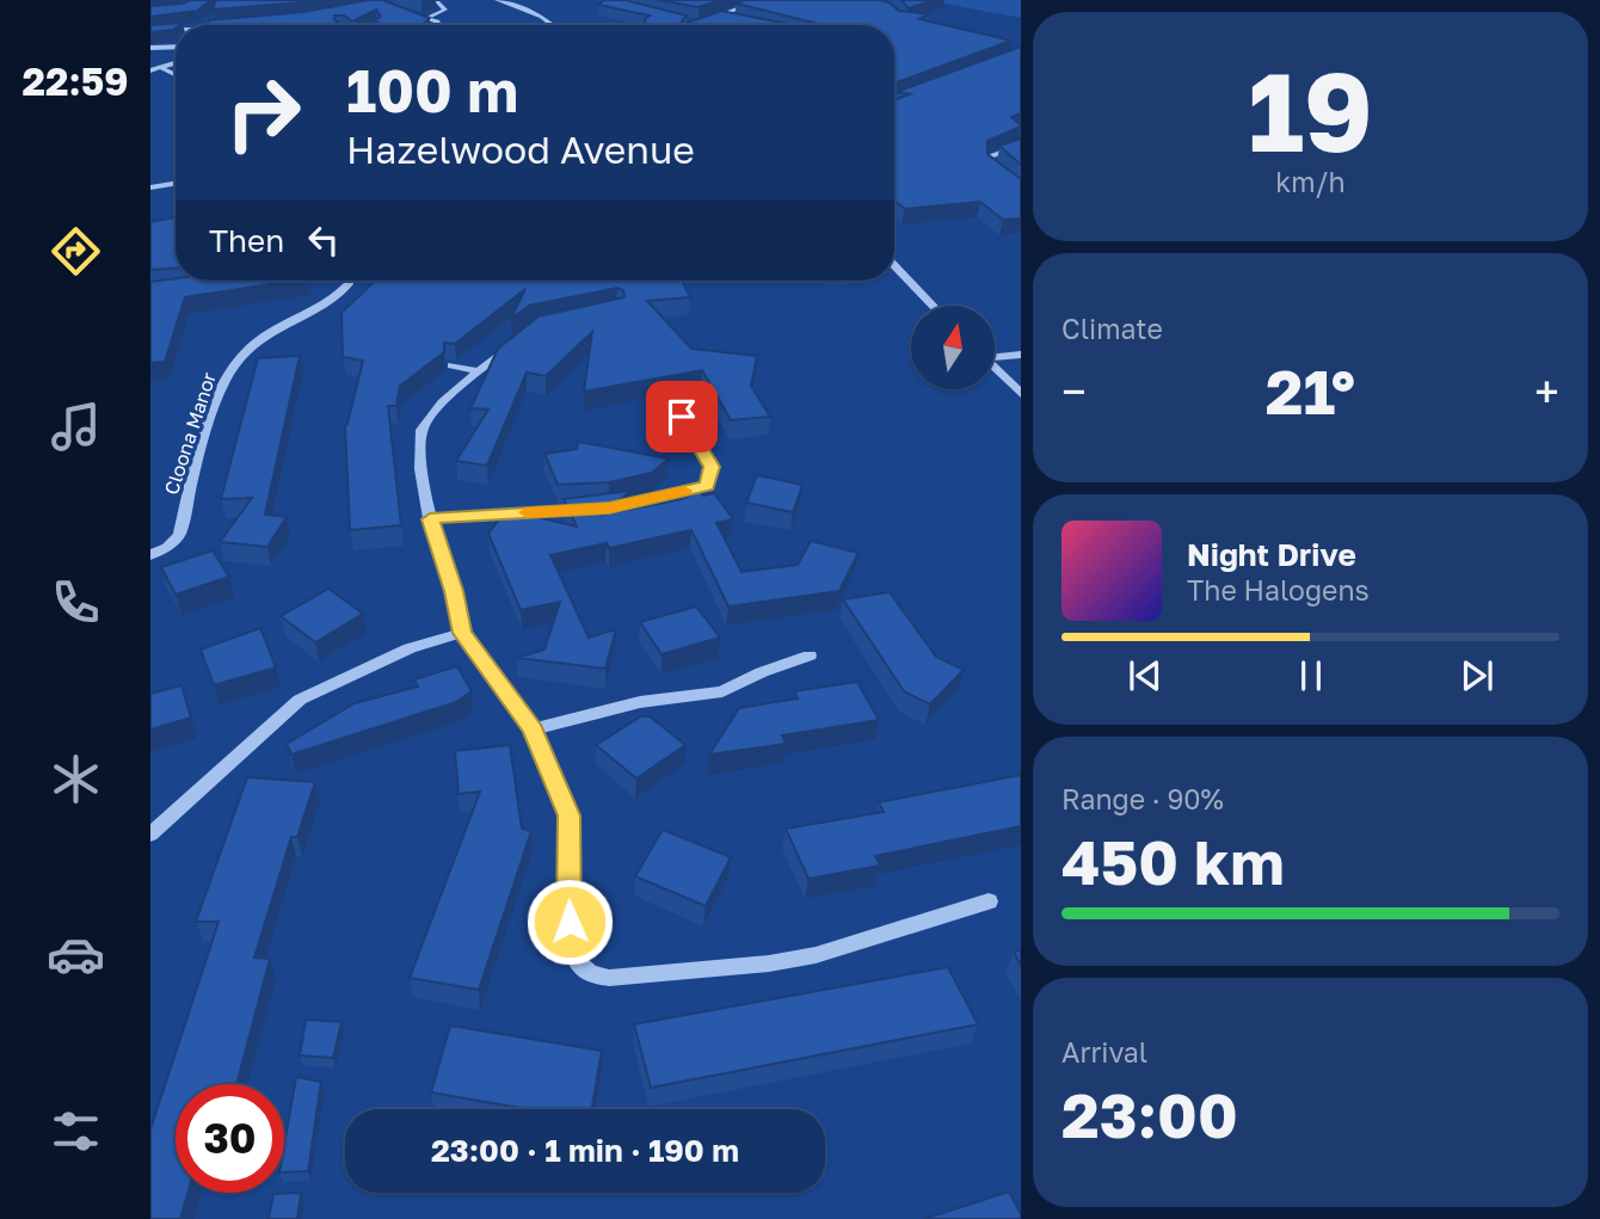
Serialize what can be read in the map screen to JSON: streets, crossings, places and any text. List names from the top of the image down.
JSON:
{
  "streets": {
    "street": ["Cloona Manor"]
  },
  "north": "top",
  "page": {
    "tabs": "22:59",
    "tile": [
      ["19", "km/h"],
      "Climate",
      ["Range · 90%", "450 km"],
      ["Arrival", "23:00"]
    ],
    "turn": ["100 m", "Hazelwood Avenue"],
    "then": "Then",
    "heat": ["−", "21°", "+"],
    "song": ["Night Drive", "The Halogens"],
    "limit": "30",
    "trip": "23:00 · 1 min · 190 m"
  }
}
